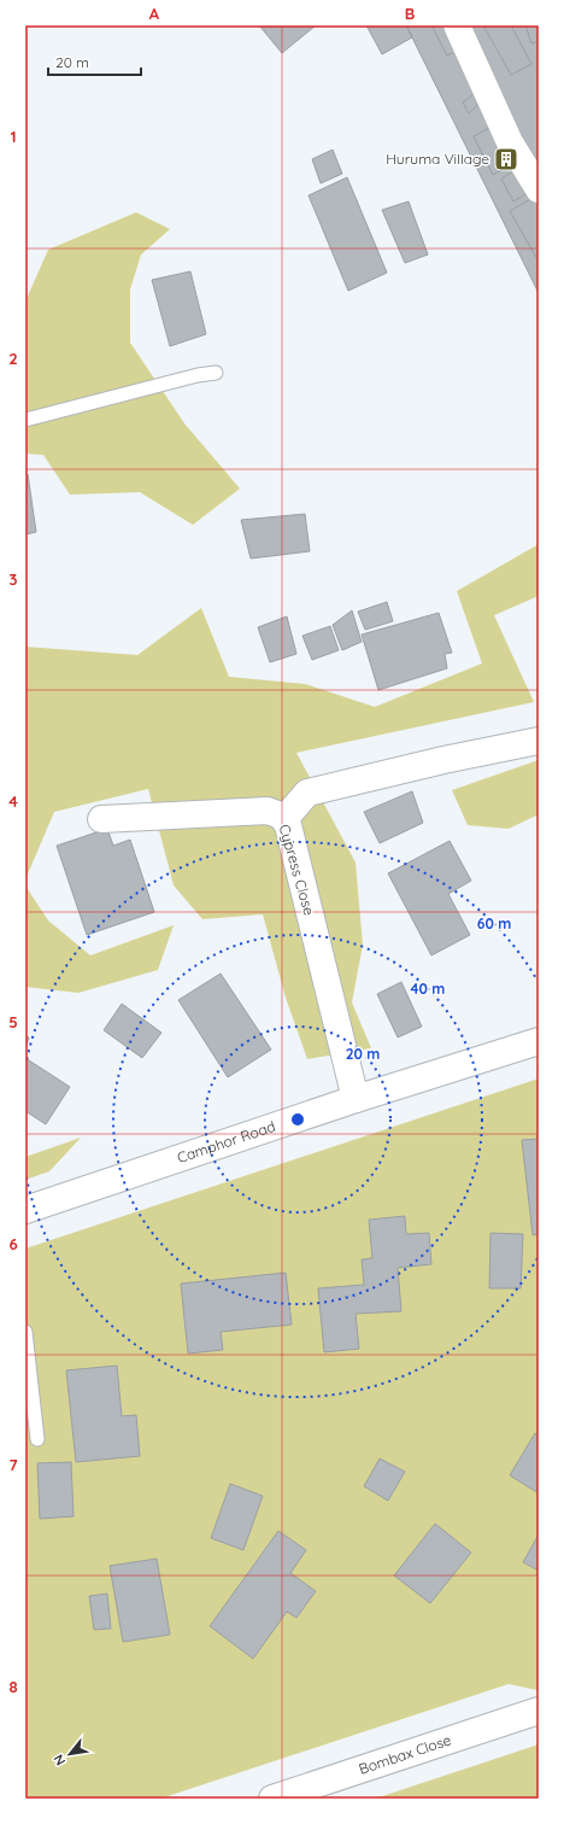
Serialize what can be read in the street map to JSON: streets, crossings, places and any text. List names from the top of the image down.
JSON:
{
  "streets": {
    "street": ["Cypress Close", "Camphor Road", "Bombax Close"]
  },
  "crossings": [
    ["Cypress Close", "Camphor Road"]
  ],
  "places": {
    "building": ["Huruma Village"]
  },
  "scale_bar": "20 m",
  "north": "bottom left",
  "grid": {
    "columns": ["A", "B"],
    "rows": [
      "1",
      "2",
      "3",
      "4",
      "5",
      "6",
      "7",
      "8"
    ]
  },
  "rings": ["60 m", "40 m", "20 m"]
}
